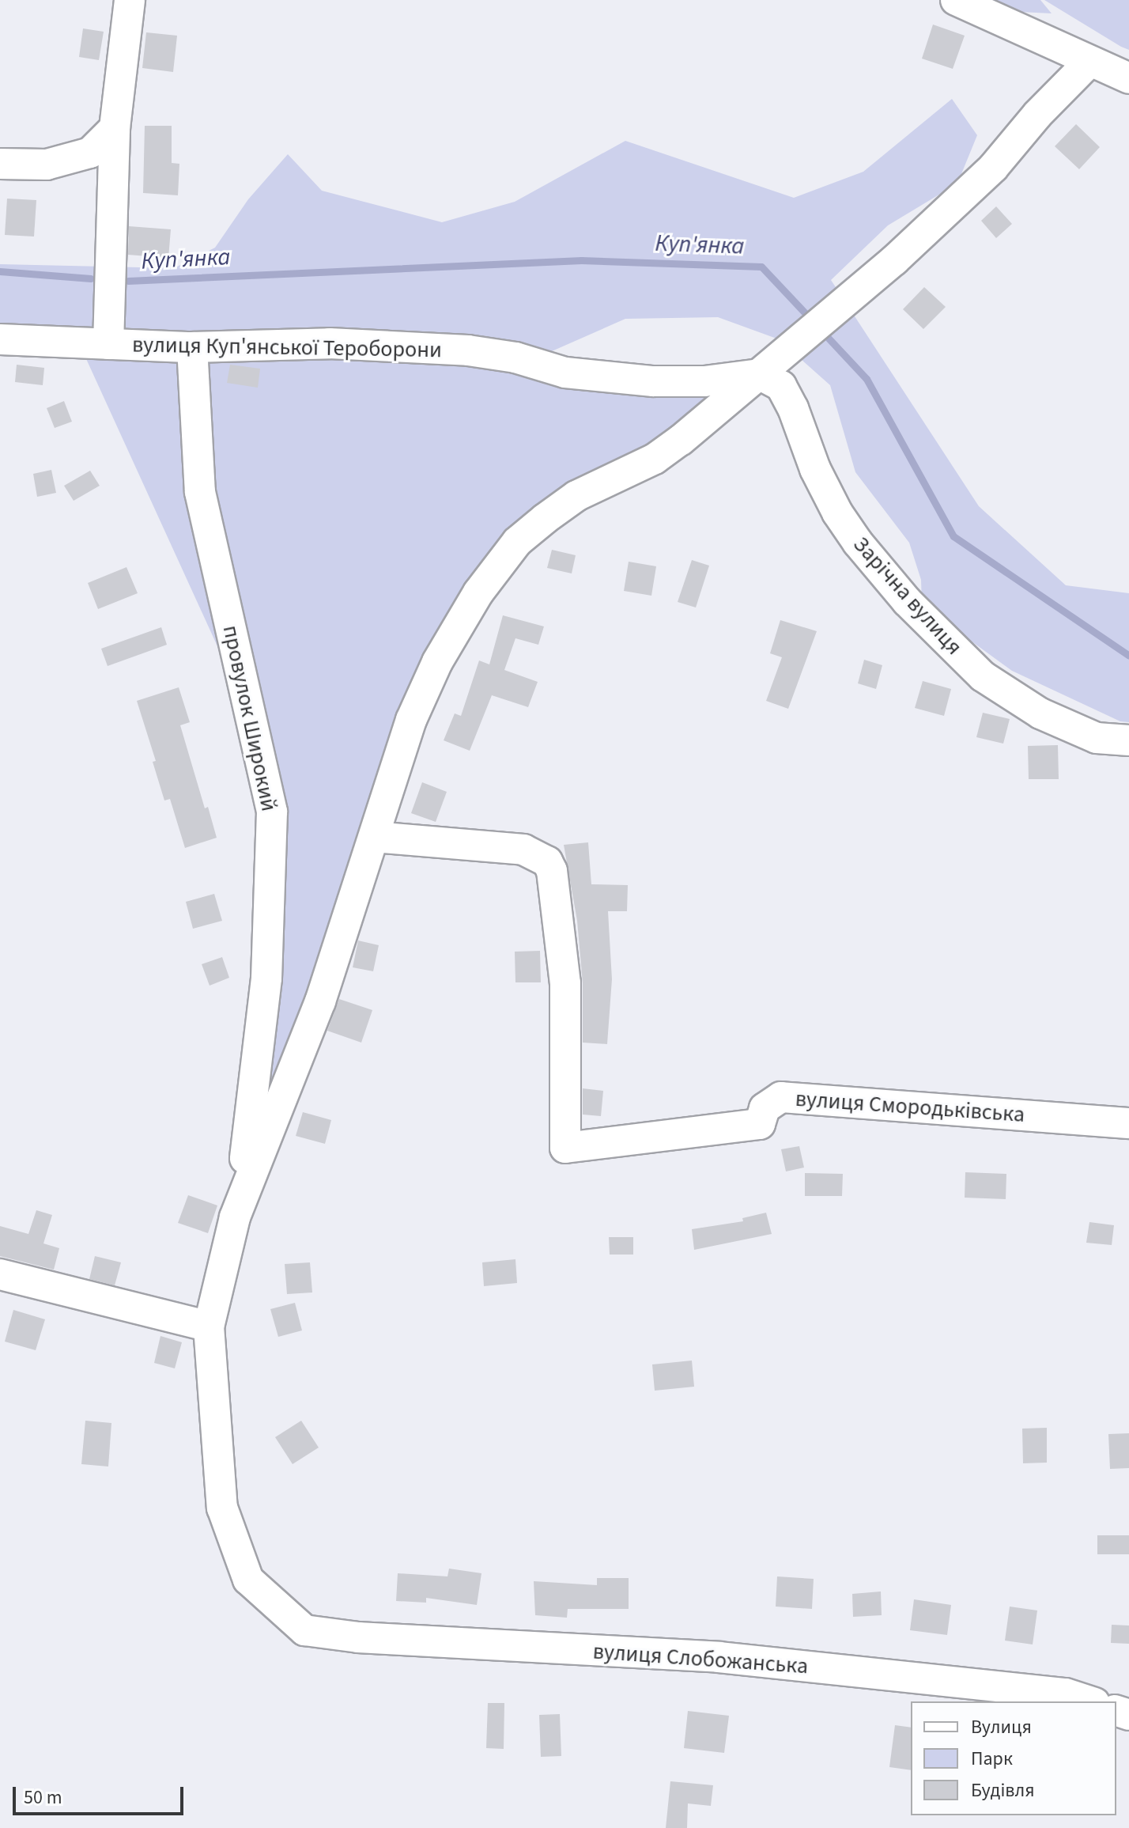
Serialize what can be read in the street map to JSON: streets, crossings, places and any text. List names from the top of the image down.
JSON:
{
  "streets": {
    "street": [
      "вулиця Куп'янської Тероборони",
      "Зарічна вулиця",
      "провулок Широкий",
      "вулиця Смородьківська",
      "вулиця Слобожанська"
    ]
  },
  "crossings": [
    ["вулиця Куп'янської Тероборони", "Зарічна вулиця"],
    ["вулиця Куп'янської Тероборони", "провулок Широкий"]
  ],
  "water": ["Куп'янка"],
  "legend": ["Вулиця", "Парк", "Будівля"],
  "scale_bar": "50 m"
}
